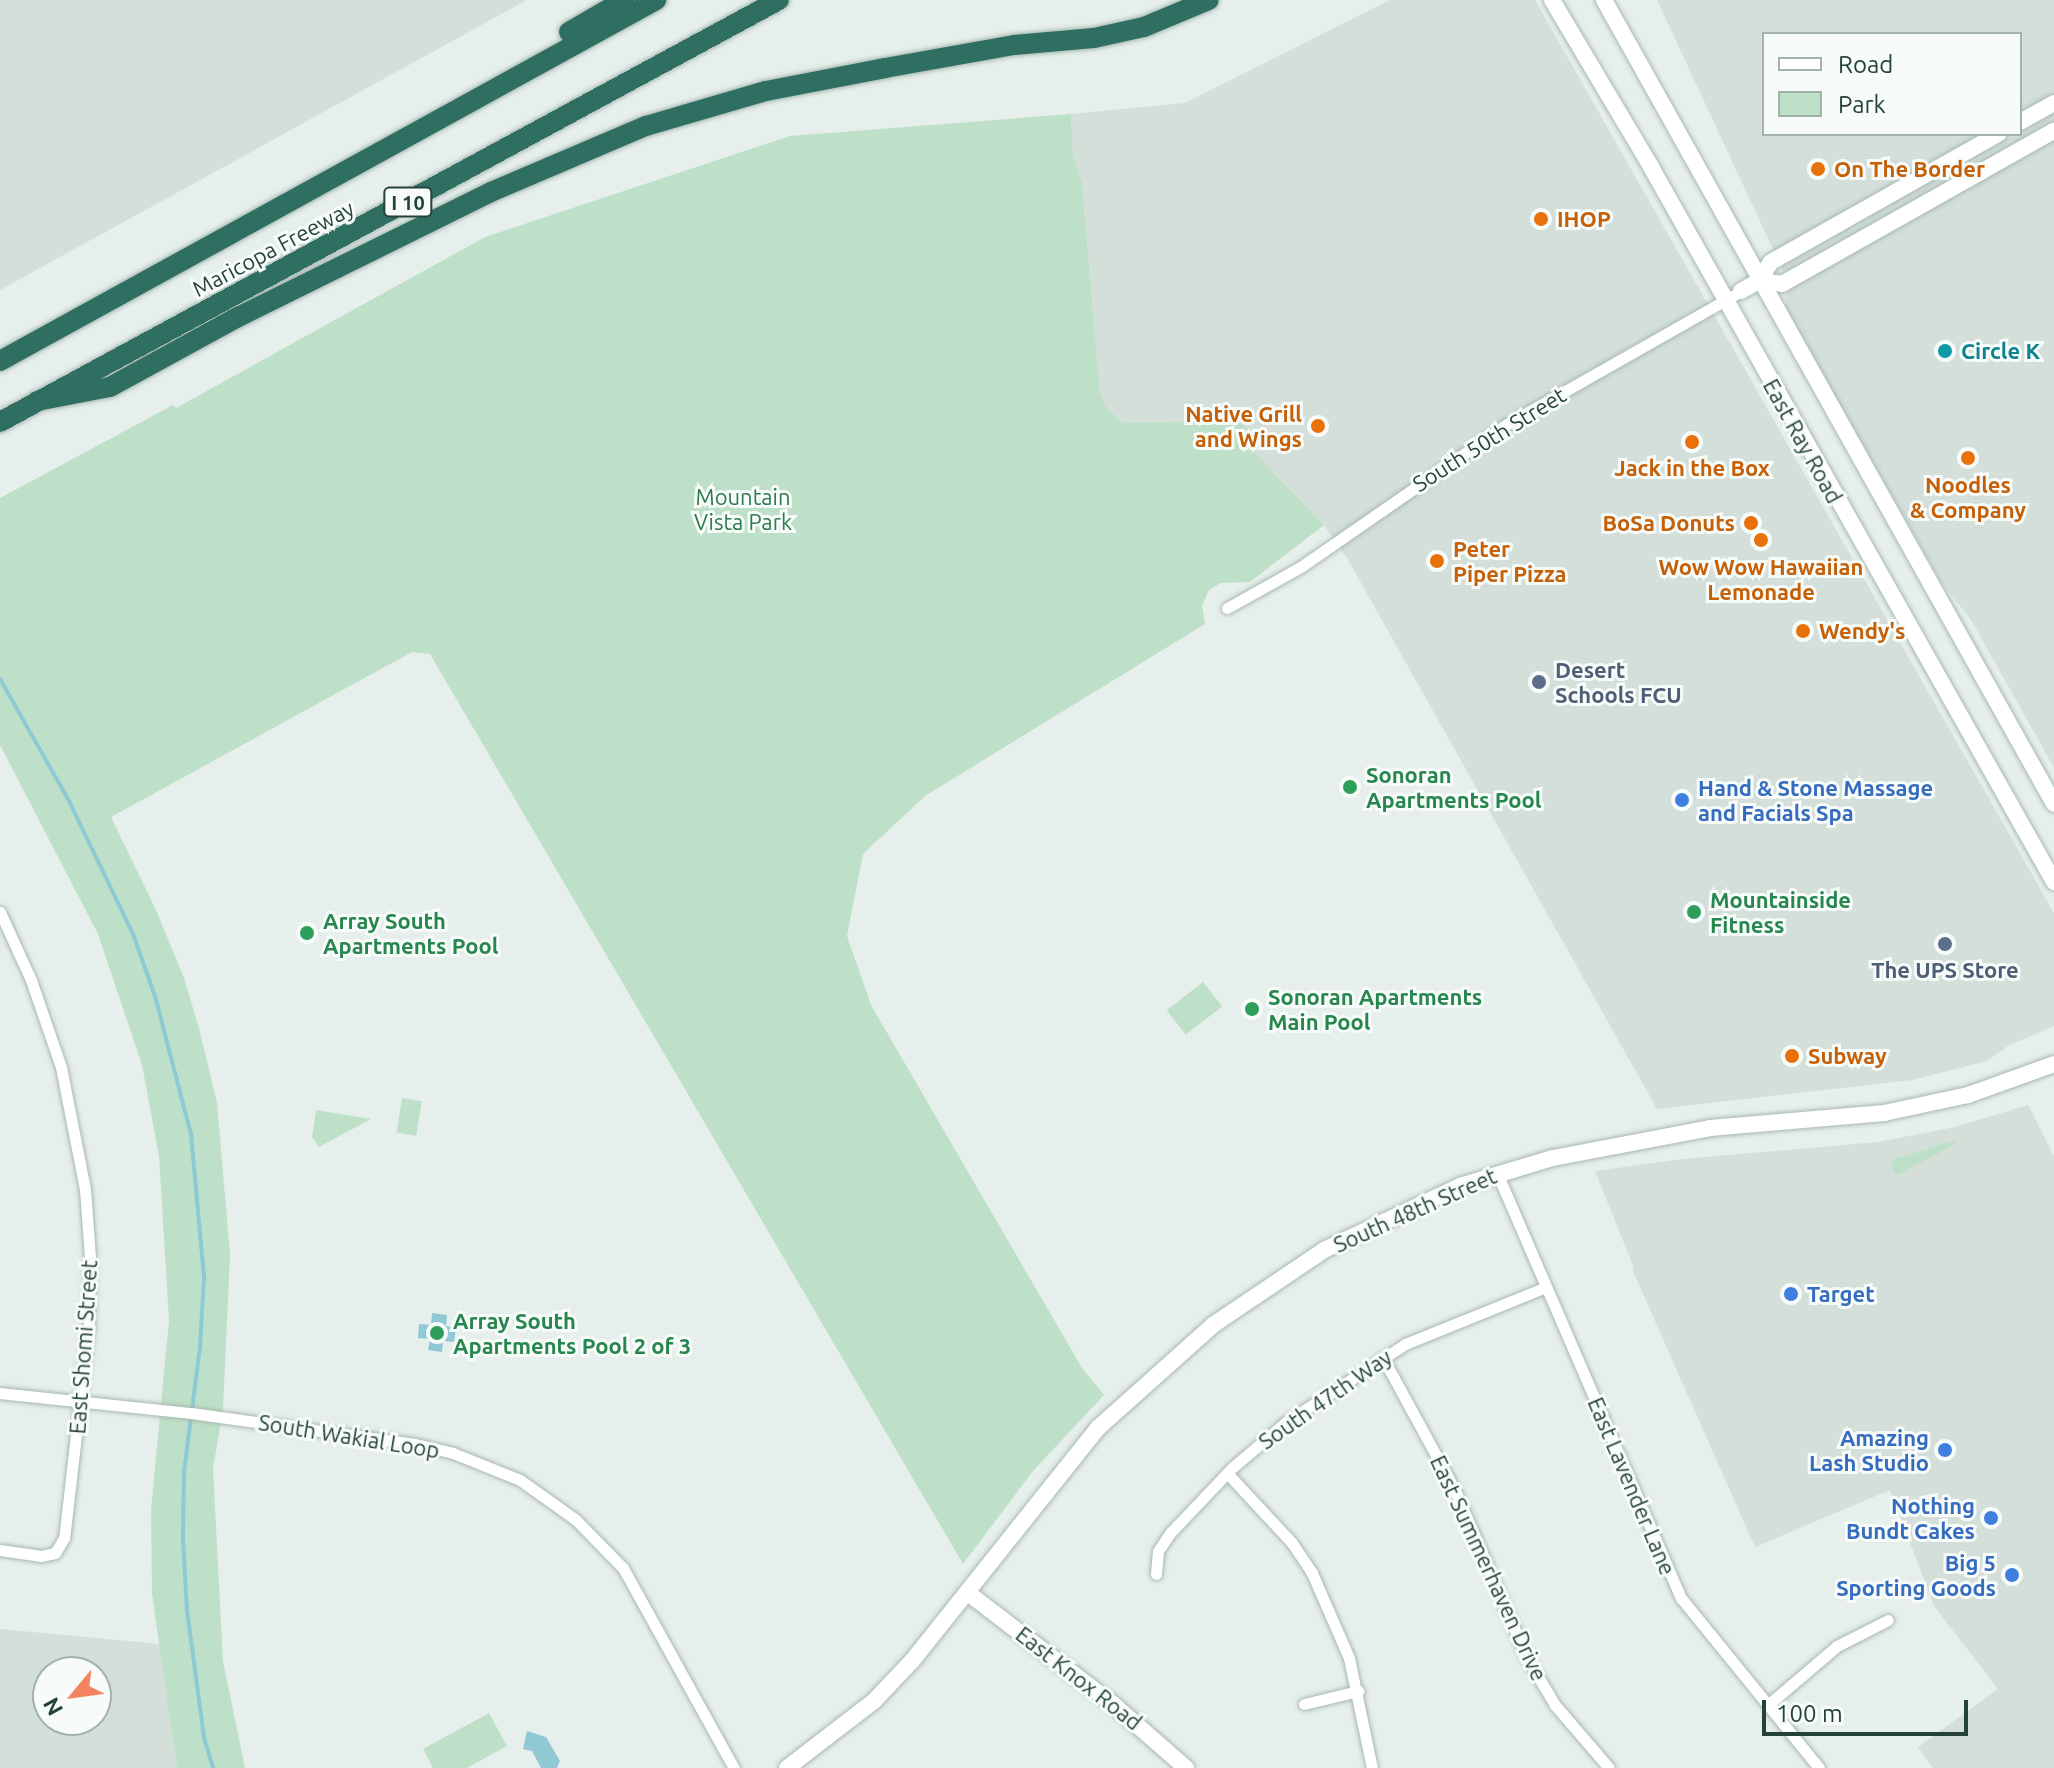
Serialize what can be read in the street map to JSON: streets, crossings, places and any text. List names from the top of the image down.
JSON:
{
  "streets": {
    "highway": ["I 10", "Maricopa Freeway"],
    "main road": [
      "South 50th Street",
      "East Ray Road",
      "South 48th Street",
      "East Knox Road"
    ],
    "street": [
      "East Shomi Street",
      "South 47th Way",
      "South Wakial Loop",
      "East Lavender Lane",
      "East Summerhaven Drive"
    ]
  },
  "crossings": [
    ["South 50th Street", "East Ray Road"],
    ["South 48th Street", "East Lavender Lane"],
    ["South 48th Street", "East Knox Road"],
    ["East Shomi Street", "South Wakial Loop"],
    ["South 47th Way", "East Lavender Lane"],
    ["South 47th Way", "East Summerhaven Drive"]
  ],
  "parks": ["Mountain Vista Park"],
  "places": [
    "On The Border",
    "IHOP",
    "Circle K",
    "Native Grill and Wings",
    "Jack in the Box",
    "Noodles & Company",
    "BoSa Donuts",
    "Wow Wow Hawaiian Lemonade",
    "Peter Piper Pizza",
    "Wendy's",
    "Desert Schools FCU",
    "Sonoran Apartments Pool",
    "Hand & Stone Massage and Facials Spa",
    "Mountainside Fitness",
    "Array South Apartments Pool",
    "The UPS Store",
    "Sonoran Apartments Main Pool",
    "Subway",
    "Target",
    "Array South Apartments Pool 2 of 3",
    "Amazing Lash Studio",
    "Nothing Bundt Cakes",
    "Big 5 Sporting Goods"
  ],
  "legend": ["Road", "Park"],
  "scale_bar": "100 m",
  "north": "bottom left"
}
